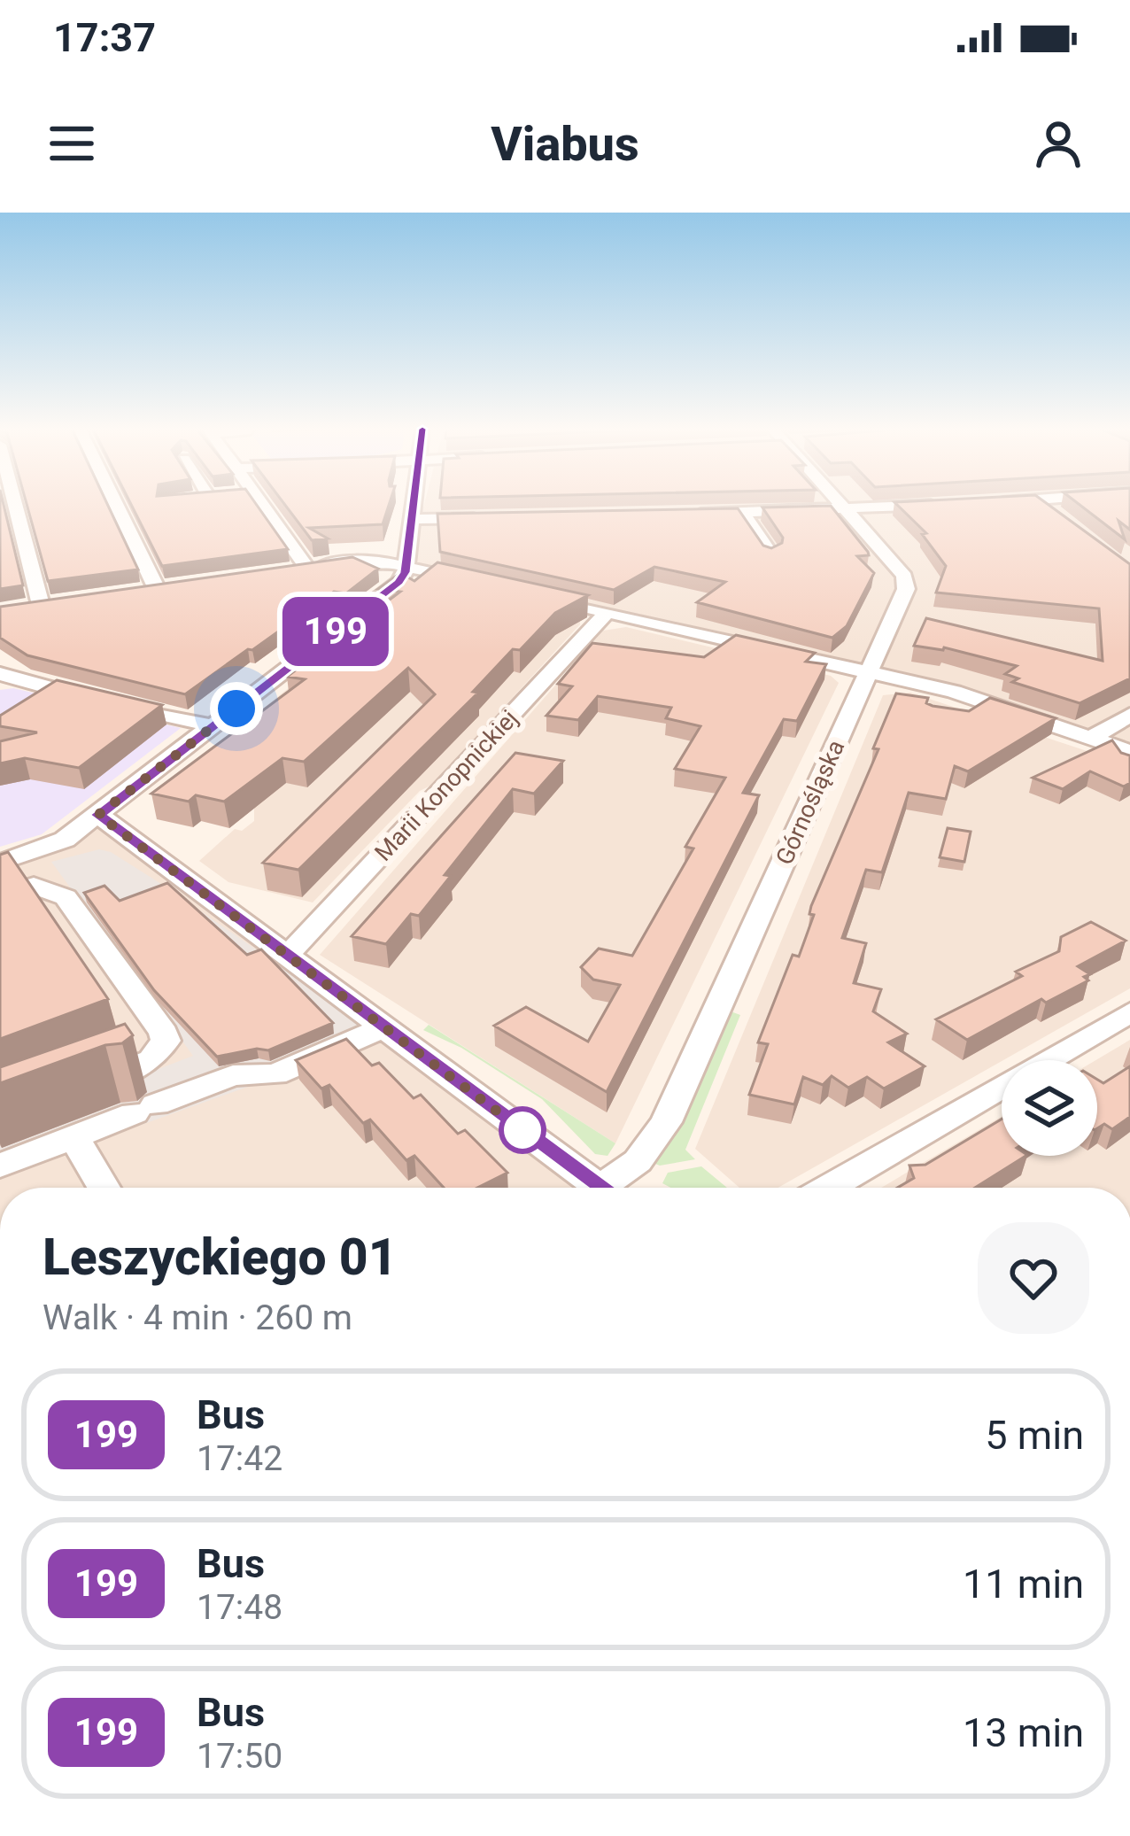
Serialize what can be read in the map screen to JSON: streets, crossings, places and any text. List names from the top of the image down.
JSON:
{
  "streets": {
    "street": ["Marii Konopnickiej", "Górnośląska"]
  },
  "lines": ["bus line 199"],
  "page": {
    "status": "17:37",
    "header": "Viabus",
    "on_map": "199",
    "heading": ["Leszyckiego 01", "Walk · 4 min · 260 m"],
    "list": [
      {
        "mark": "199",
        "name": "Bus",
        "note": "17:42",
        "value": "5 min"
      },
      {
        "mark": "199",
        "name": "Bus",
        "note": "17:48",
        "value": "11 min"
      },
      {
        "mark": "199",
        "name": "Bus",
        "note": "17:50",
        "value": "13 min"
      }
    ]
  }
}
